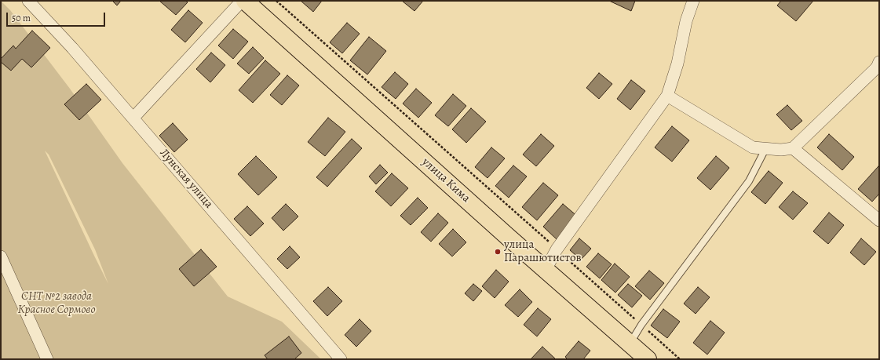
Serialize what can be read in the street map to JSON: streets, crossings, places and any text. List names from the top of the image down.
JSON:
{
  "streets": {
    "main road": ["улица Кима"],
    "street": ["Лунская улица"]
  },
  "parks": ["СНТ №2 завода Красное Сормово"],
  "places": ["улица Парашютистов"],
  "scale_bar": "50 m"
}
